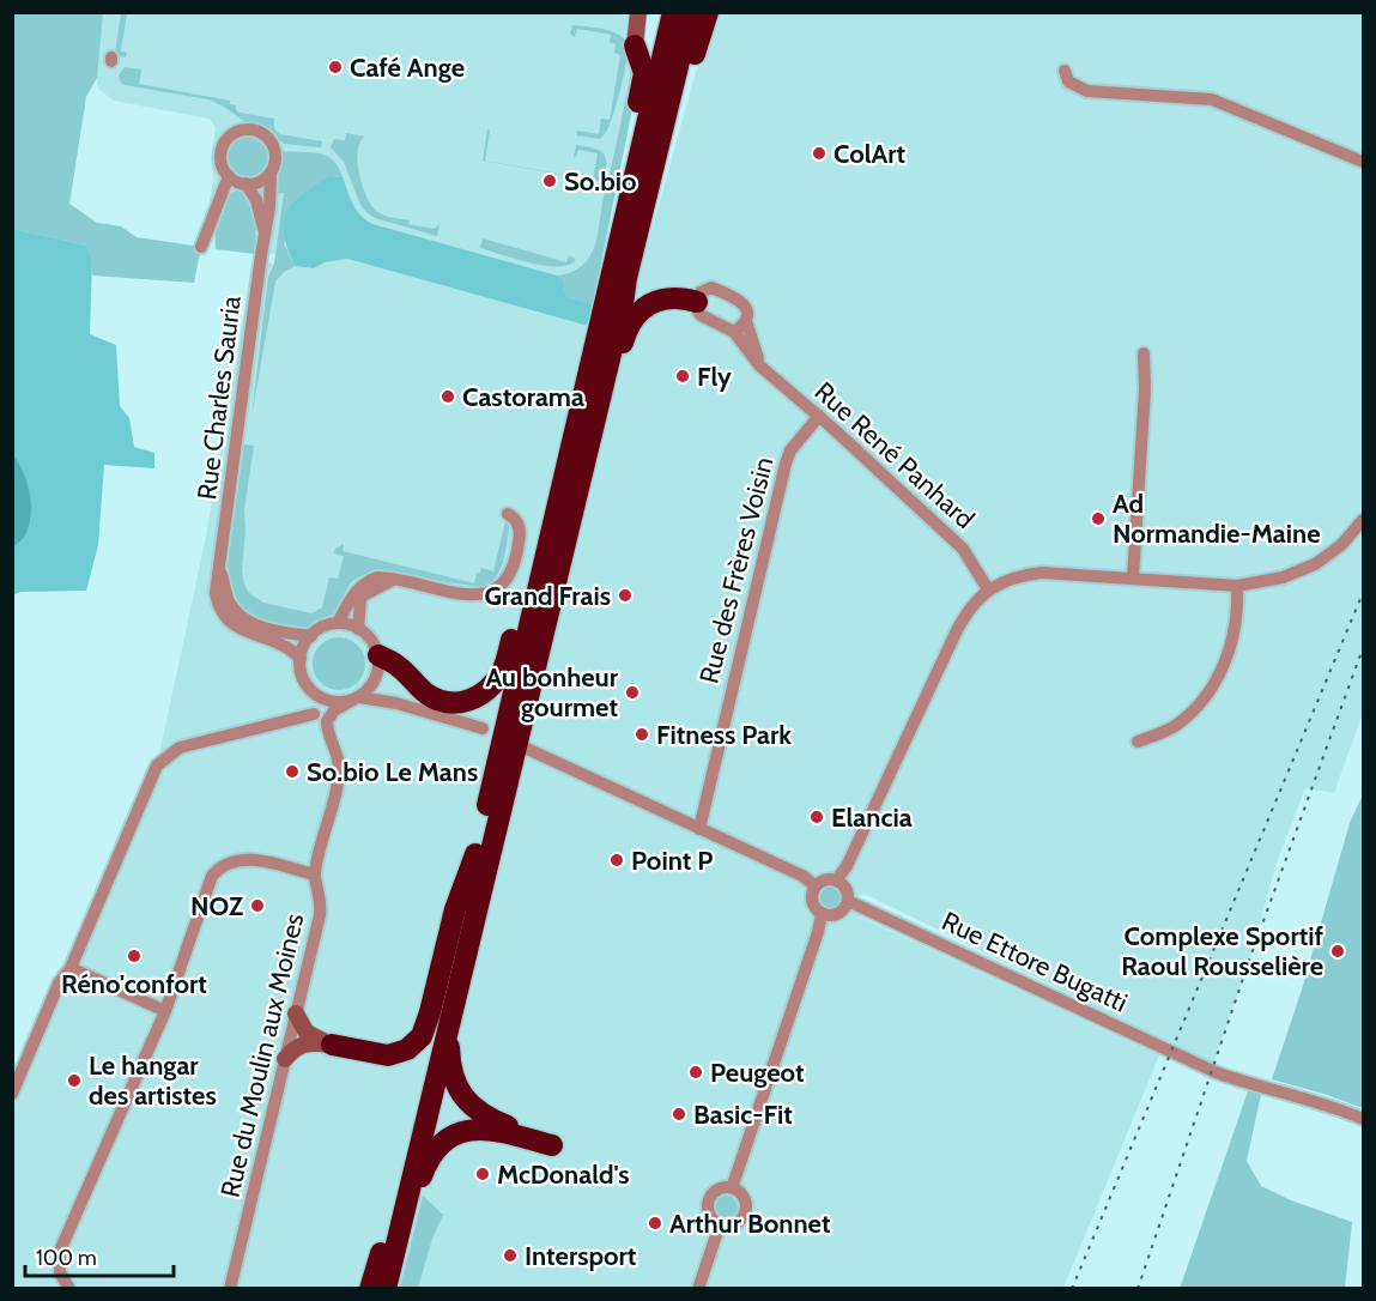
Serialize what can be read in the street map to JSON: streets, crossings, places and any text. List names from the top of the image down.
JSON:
{
  "streets": {
    "street": [
      "Rue Charles Sauria",
      "Rue René Panhard",
      "Rue des Frères Voisin",
      "Rue Ettore Bugatti",
      "Rue du Moulin aux Moines"
    ]
  },
  "crossings": [
    ["Rue Charles Sauria", "Rue du Moulin aux Moines"],
    ["Rue René Panhard", "Rue des Frères Voisin"]
  ],
  "places": [
    "Café Ange",
    "ColArt",
    "So.bio",
    "Fly",
    "Castorama",
    "Ad Normandie-Maine",
    "Grand Frais",
    "Au bonheur gourmet",
    "Fitness Park",
    "So.bio Le Mans",
    "Elancia",
    "Point P",
    "NOZ",
    "Complexe Sportif Raoul Rousselière",
    "Réno'confort",
    "Peugeot",
    "Le hangar des artistes",
    "Basic-Fit",
    "McDonald's",
    "Arthur Bonnet",
    "Intersport"
  ],
  "scale_bar": "100 m"
}
